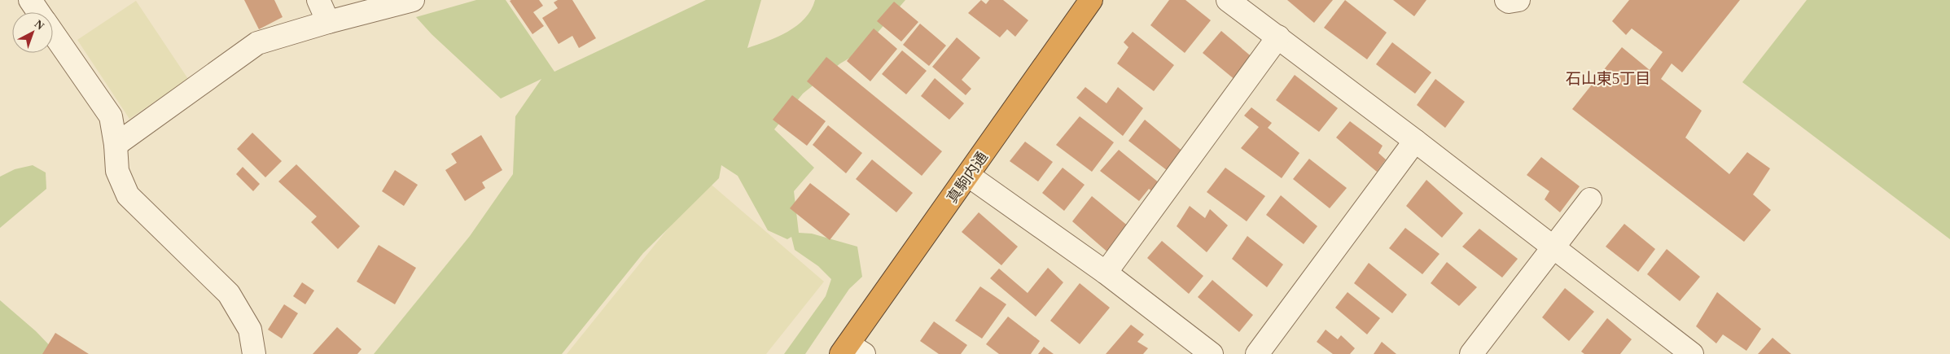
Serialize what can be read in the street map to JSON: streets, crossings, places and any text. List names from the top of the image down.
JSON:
{
  "streets": {
    "highway": ["真駒内通"]
  },
  "districts": ["石山東5丁目"],
  "north": "top right"
}
